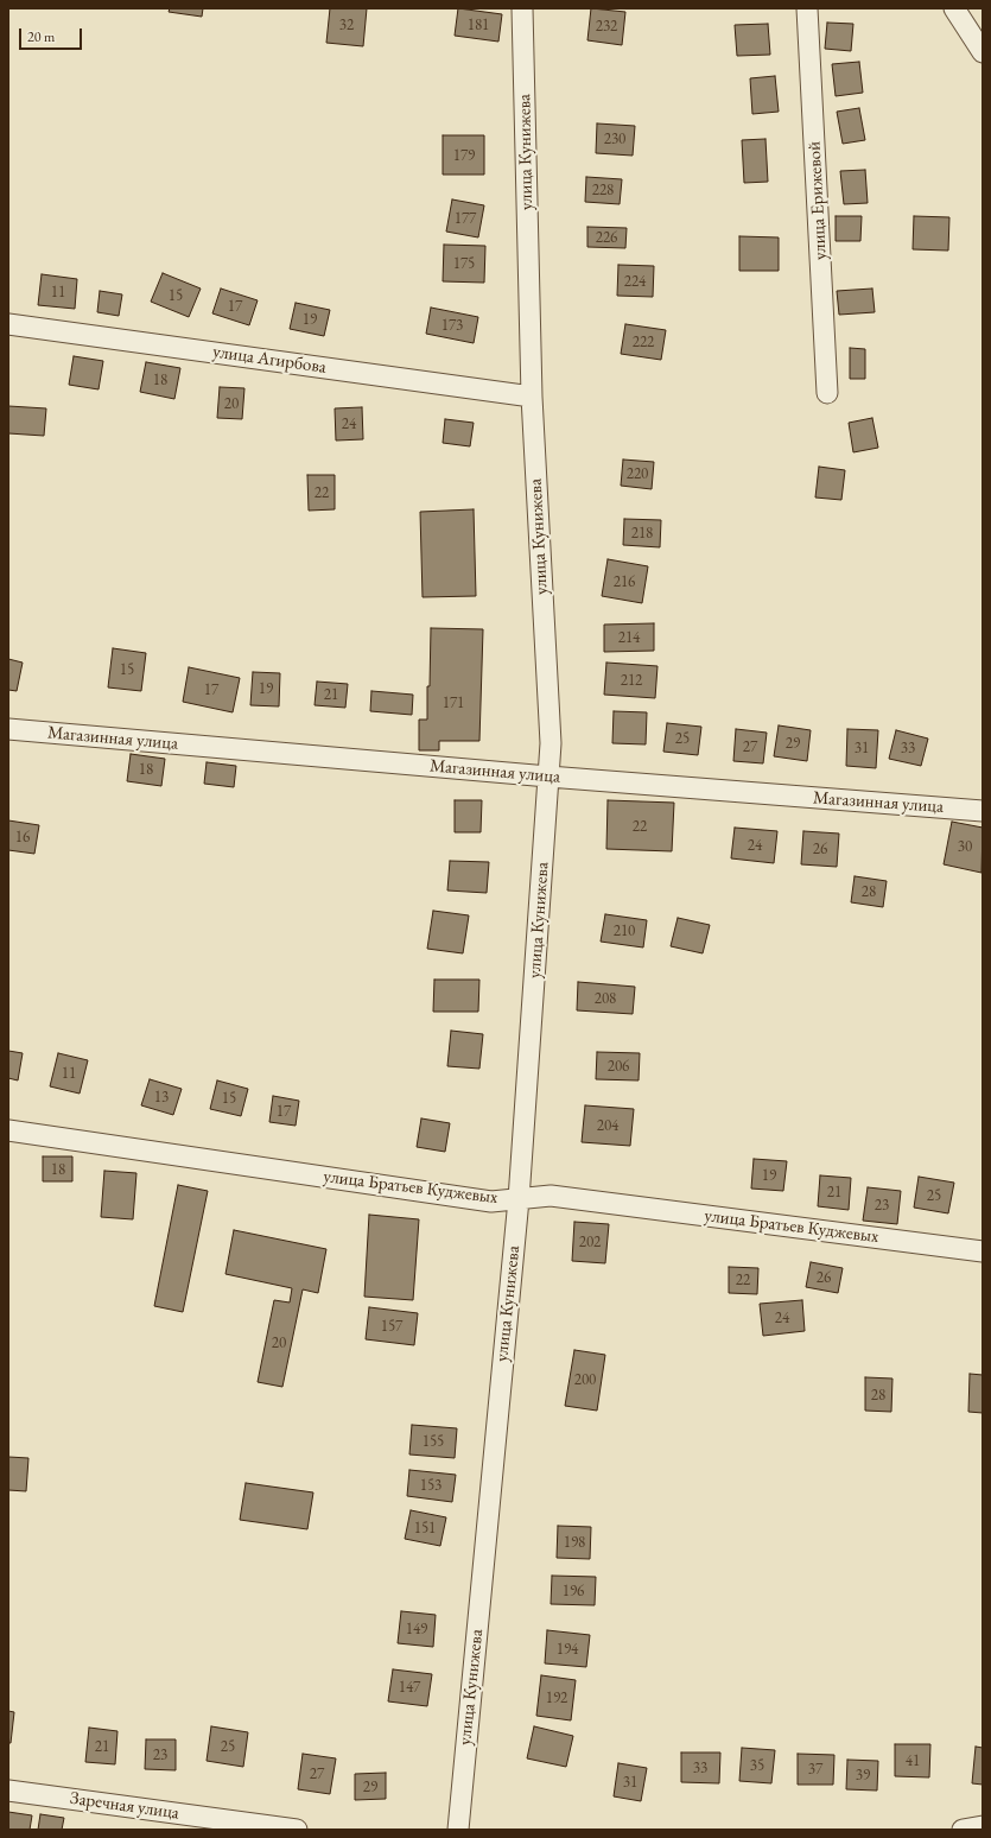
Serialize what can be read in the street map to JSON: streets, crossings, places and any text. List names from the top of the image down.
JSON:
{
  "streets": {
    "street": [
      "улица Кунижева",
      "улица Ерижевой",
      "улица Агирбова",
      "Магазинная улица",
      "улица Братьев Куджевых",
      "Заречная улица"
    ]
  },
  "crossings": [
    ["улица Кунижева", "улица Агирбова"],
    ["улица Кунижева", "Магазинная улица"],
    ["улица Кунижева", "улица Братьев Куджевых"]
  ],
  "house_numbers": [
    "32",
    "181",
    "232",
    "230",
    "179",
    "228",
    "177",
    "226",
    "175",
    "224",
    "11",
    "15",
    "17",
    "19",
    "173",
    "222",
    "18",
    "20",
    "24",
    "220",
    "22",
    "218",
    "216",
    "214",
    "15",
    "212",
    "19",
    "17",
    "21",
    "171",
    "25",
    "29",
    "27",
    "31",
    "33",
    "18",
    "22",
    "16",
    "24",
    "30",
    "26",
    "28",
    "210",
    "208",
    "206",
    "11",
    "13",
    "15",
    "17",
    "204",
    "18",
    "19",
    "21",
    "25",
    "23",
    "202",
    "26",
    "22",
    "24",
    "157",
    "20",
    "200",
    "28",
    "155",
    "153",
    "151",
    "198",
    "196",
    "149",
    "194",
    "147",
    "192",
    "21",
    "25",
    "23",
    "41",
    "35",
    "33",
    "37",
    "27",
    "39",
    "31",
    "29"
  ],
  "scale_bar": "20 m"
}
